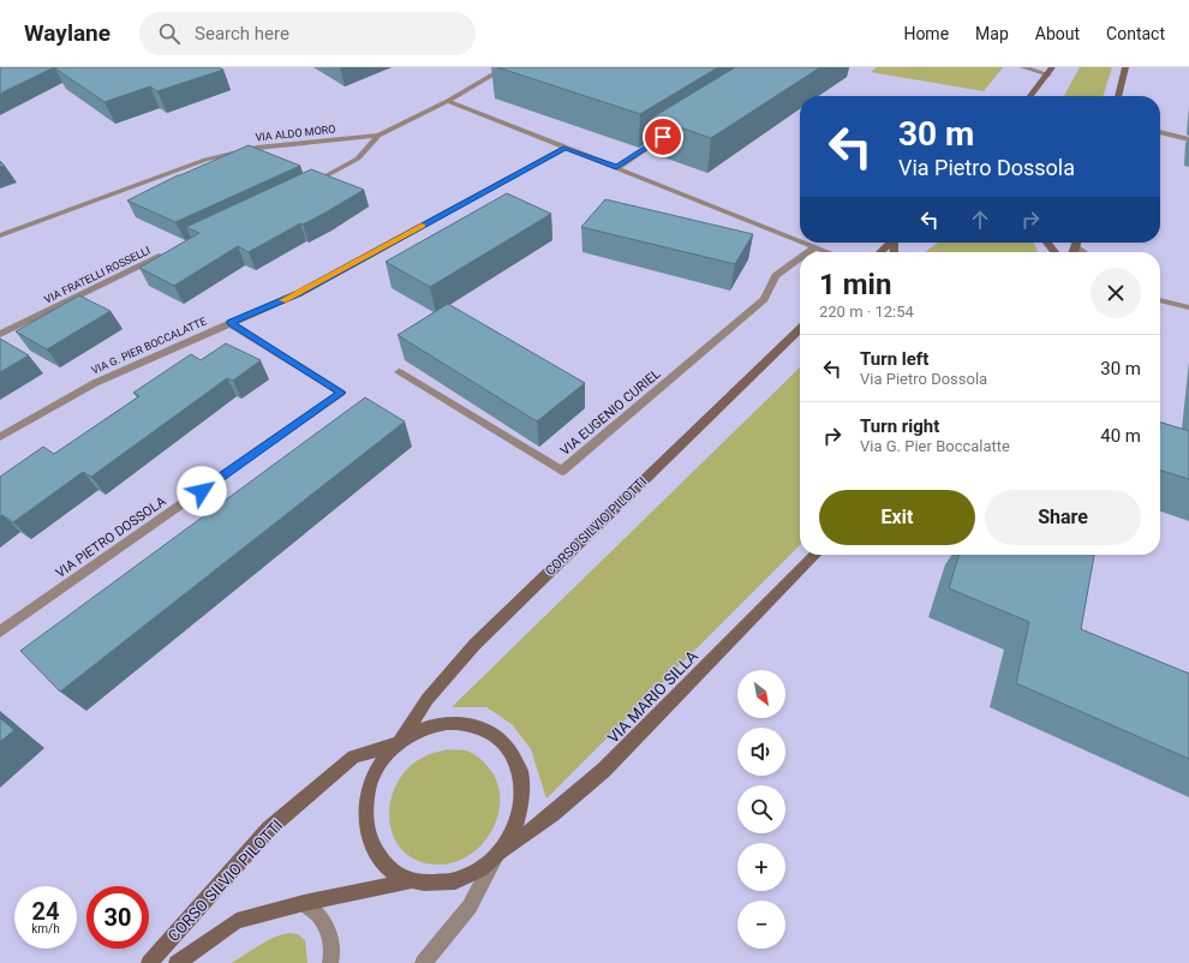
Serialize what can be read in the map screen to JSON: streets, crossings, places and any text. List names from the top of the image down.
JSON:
{
  "streets": {
    "street": [
      "VIA ALDO MORO",
      "VIA FRATELLI ROSSELLI",
      "VIA G. PIER BOCCALATTE",
      "VIA EUGENIO CURIEL",
      "CORSO SILVIO PILOTTI",
      "VIA PIETRO DOSSOLA",
      "VIA MARIO SILLA"
    ]
  },
  "crossings": [
    ["VIA G. PIER BOCCALATTE", "VIA PIETRO DOSSOLA"],
    ["CORSO SILVIO PILOTTI", "VIA MARIO SILLA"]
  ],
  "north": "bottom right",
  "page": {
    "header": "Waylane",
    "search": "Search here",
    "nav": [
      "Home",
      "Map",
      "About",
      "Contact"
    ],
    "turn": ["30 m", "Via Pietro Dossola"],
    "heading": ["1 min", "220 m · 12:54"],
    "list": [
      {
        "name": "Turn left",
        "note": "Via Pietro Dossola",
        "value": "30 m"
      },
      {
        "name": "Turn right",
        "note": "Via G. Pier Boccalatte",
        "value": "40 m"
      }
    ],
    "buttons": ["Exit", "Share"],
    "map_buttons": ["+", "−"],
    "speed": "24 km/h",
    "limit": "30"
  }
}
